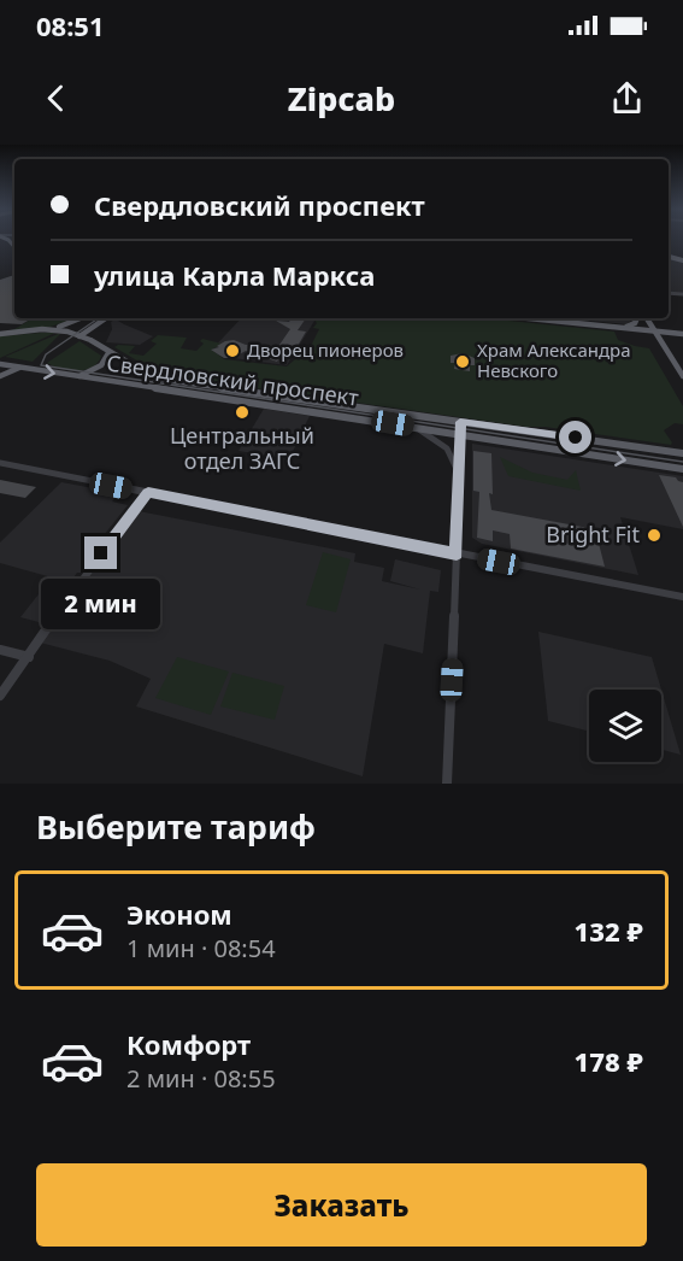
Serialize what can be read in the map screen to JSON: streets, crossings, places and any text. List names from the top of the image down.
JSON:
{
  "streets": {
    "main road": ["Свердловский проспект"]
  },
  "places": [
    "Дворец пионеров",
    "Храм Александра Невского",
    "Центральный отдел ЗАГС",
    "Bright Fit"
  ],
  "page": {
    "status": "08:51",
    "header": "Zipcab",
    "banner": ["Свердловский проспект", "улица Карла Маркса"],
    "bubble": "2 мин",
    "heading": "Выберите тариф",
    "list": [
      {
        "name": "Эконом",
        "note": "1 мин · 08:54",
        "value": "132 ₽"
      },
      {
        "name": "Комфорт",
        "note": "2 мин · 08:55",
        "value": "178 ₽"
      }
    ],
    "buttons": "Заказать"
  }
}
